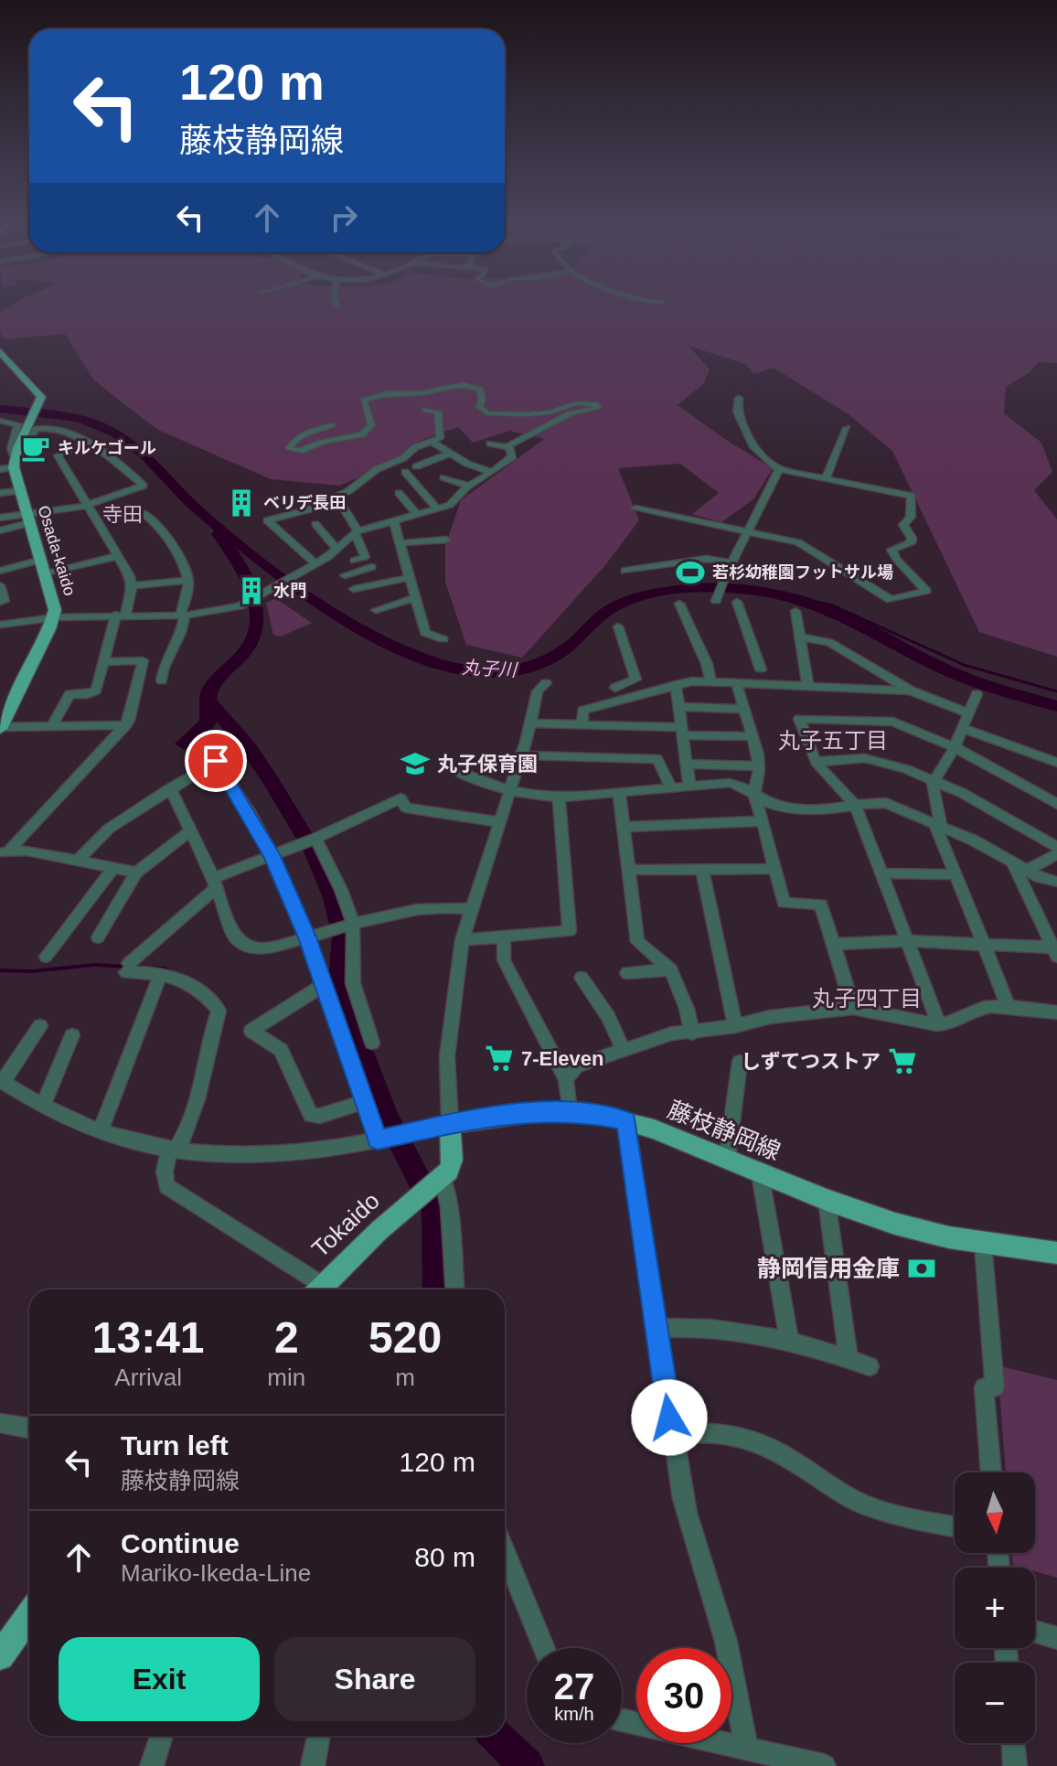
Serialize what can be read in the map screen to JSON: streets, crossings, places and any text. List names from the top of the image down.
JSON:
{
  "streets": {
    "main road": ["Osada-kaido", "藤枝静岡線", "Tokaido"]
  },
  "districts": ["寺田", "丸子五丁目", "丸子四丁目"],
  "water": ["丸子川"],
  "places": {
    "cafe": ["キルケゴール"],
    "building": ["ベリデ長田", "水門"],
    "sports": ["若杉幼稚園フットサル場"],
    "school or university": ["丸子保育園"],
    "supermarket": ["7-Eleven", "しずてつストア"],
    "bank": ["静岡信用金庫"]
  },
  "north": "bottom",
  "page": {
    "turn": ["120 m", "藤枝静岡線"],
    "eta": [
      "13:41",
      "Arrival",
      "2",
      "min",
      "520",
      "m"
    ],
    "list": [
      {
        "name": "Turn left",
        "note": "藤枝静岡線",
        "value": "120 m"
      },
      {
        "name": "Continue",
        "note": "Mariko-Ikeda-Line",
        "value": "80 m"
      }
    ],
    "map_buttons": ["+", "−"],
    "buttons": ["Exit", "Share"],
    "speed": "27 km/h",
    "limit": "30"
  }
}
